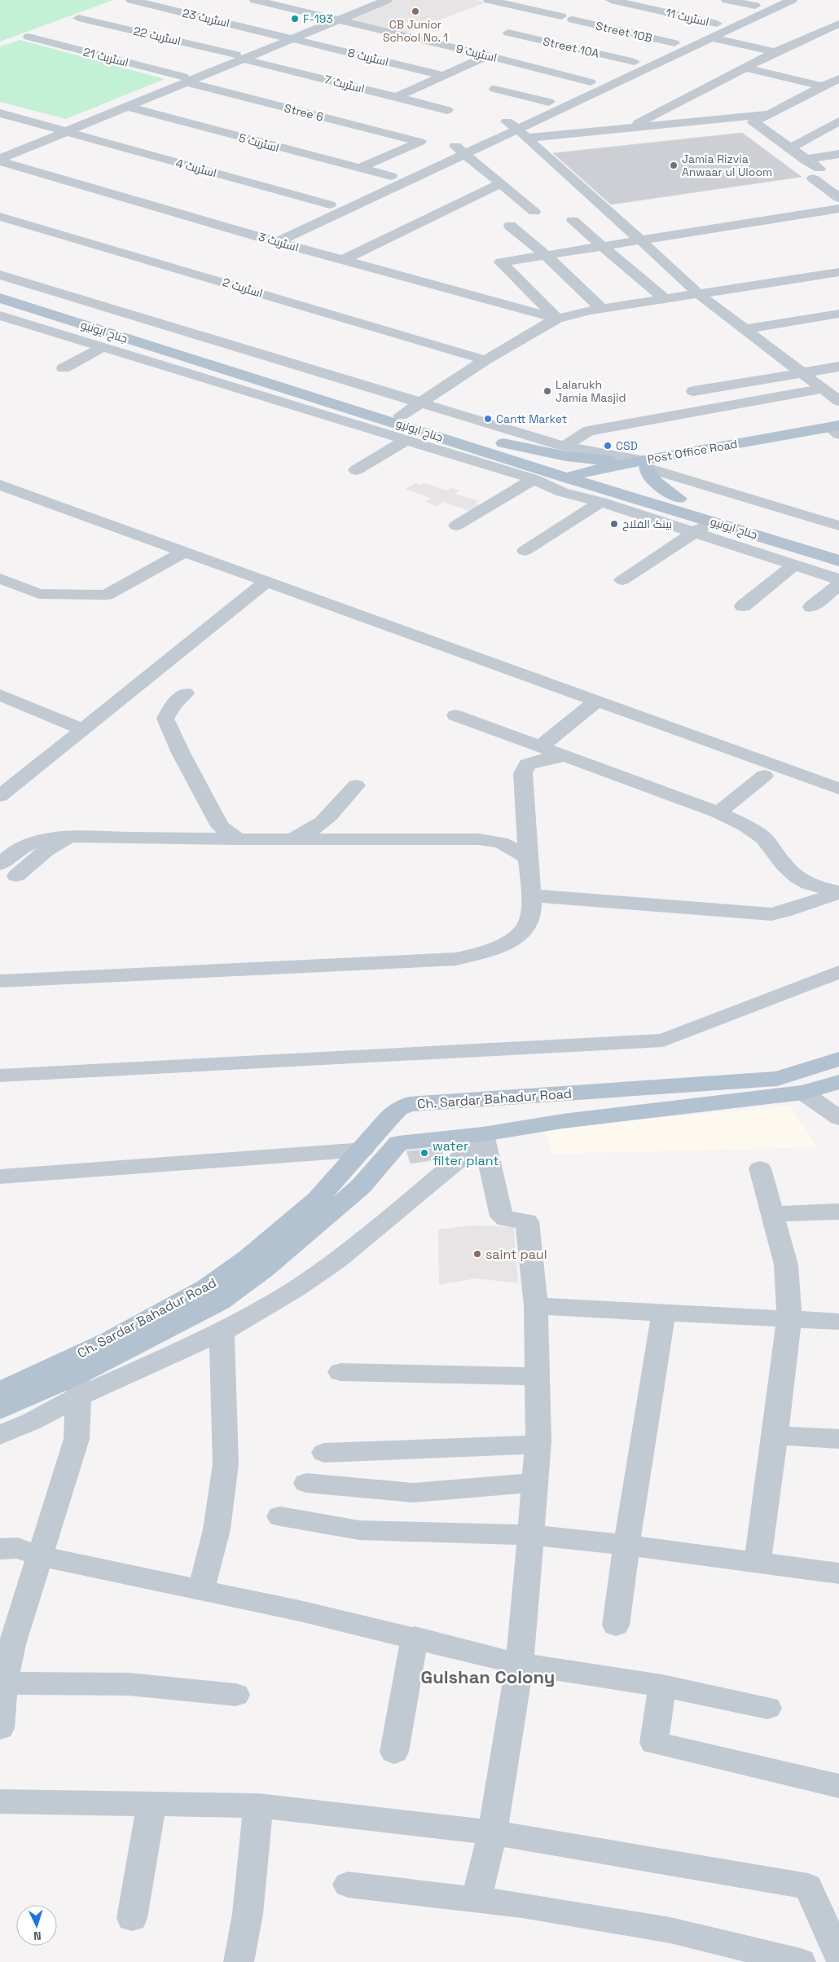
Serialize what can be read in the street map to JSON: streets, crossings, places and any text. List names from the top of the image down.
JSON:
{
  "streets": {
    "main road": ["جناح ایونیو", "Post Office Road", "Ch. Sardar Bahadur Road"],
    "street": [
      "اسٹریٹ 11",
      "اسٹریٹ 23",
      "Street 10B",
      "اسٹریٹ 22",
      "Street 10A",
      "اسٹریٹ 9",
      "اسٹریٹ 21",
      "اسٹریٹ 8",
      "اسٹریٹ 7",
      "Stree 6",
      "اسٹریٹ 5",
      "اسٹریٹ 4",
      "اسٹریٹ 3",
      "اسٹریٹ 2"
    ]
  },
  "crossings": [
    ["اسٹریٹ 23", "اسٹریٹ 8"],
    ["اسٹریٹ 22", "اسٹریٹ 7"],
    ["اسٹریٹ 21", "Stree 6"],
    ["Stree 6", "اسٹریٹ 5"],
    ["جناح ایونیو", "Post Office Road"]
  ],
  "districts": ["Gulshan Colony"],
  "places": [
    "CB Junior School No. 1",
    "F-193",
    "Jamia Rizvia Anwaar ul Uloom",
    "Lalarukh Jamia Masjid",
    "Cantt Market",
    "CSD",
    "بینک الفلاح",
    "water filter plant",
    "saint paul"
  ],
  "north": "bottom"
}
